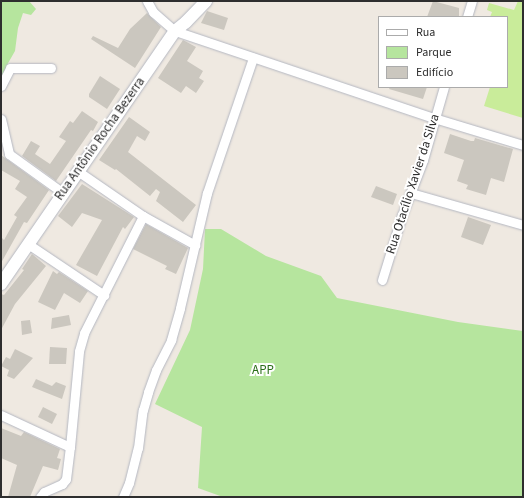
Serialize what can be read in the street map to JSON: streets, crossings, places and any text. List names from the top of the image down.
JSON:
{
  "streets": {
    "street": ["Rua Antônio Rocha Bezerra", "Rua Otacílio Xavier da Silva"]
  },
  "parks": ["APP"],
  "legend": ["Rua", "Parque", "Edifício"]
}
